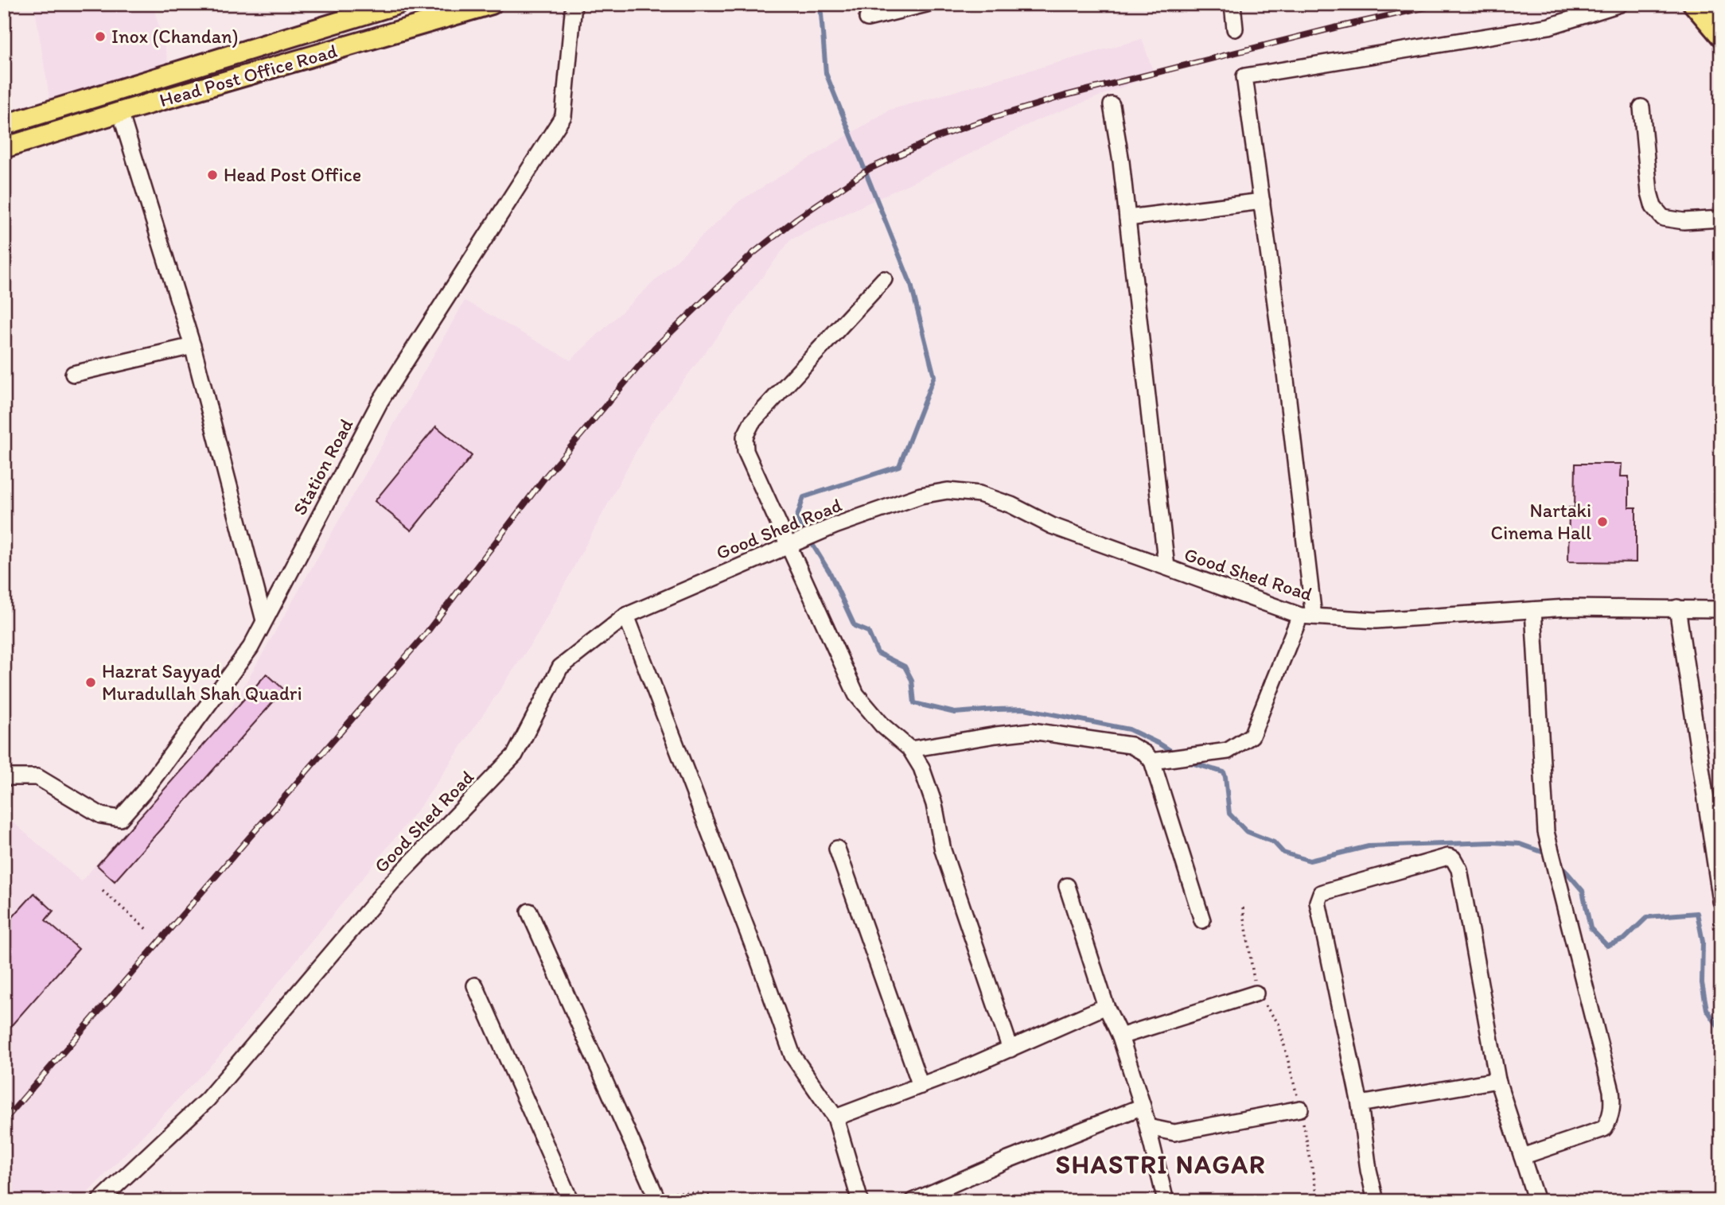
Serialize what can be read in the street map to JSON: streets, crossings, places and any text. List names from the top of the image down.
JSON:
{
  "streets": {
    "main road": ["Head Post Office Road"],
    "street": ["Station Road", "Good Shed Road"]
  },
  "districts": ["SHASTRI NAGAR"],
  "places": [
    "Inox (Chandan)",
    "Head Post Office",
    "Nartaki Cinema Hall",
    "Hazrat Sayyad Muradullah Shah Quadri"
  ]
}
